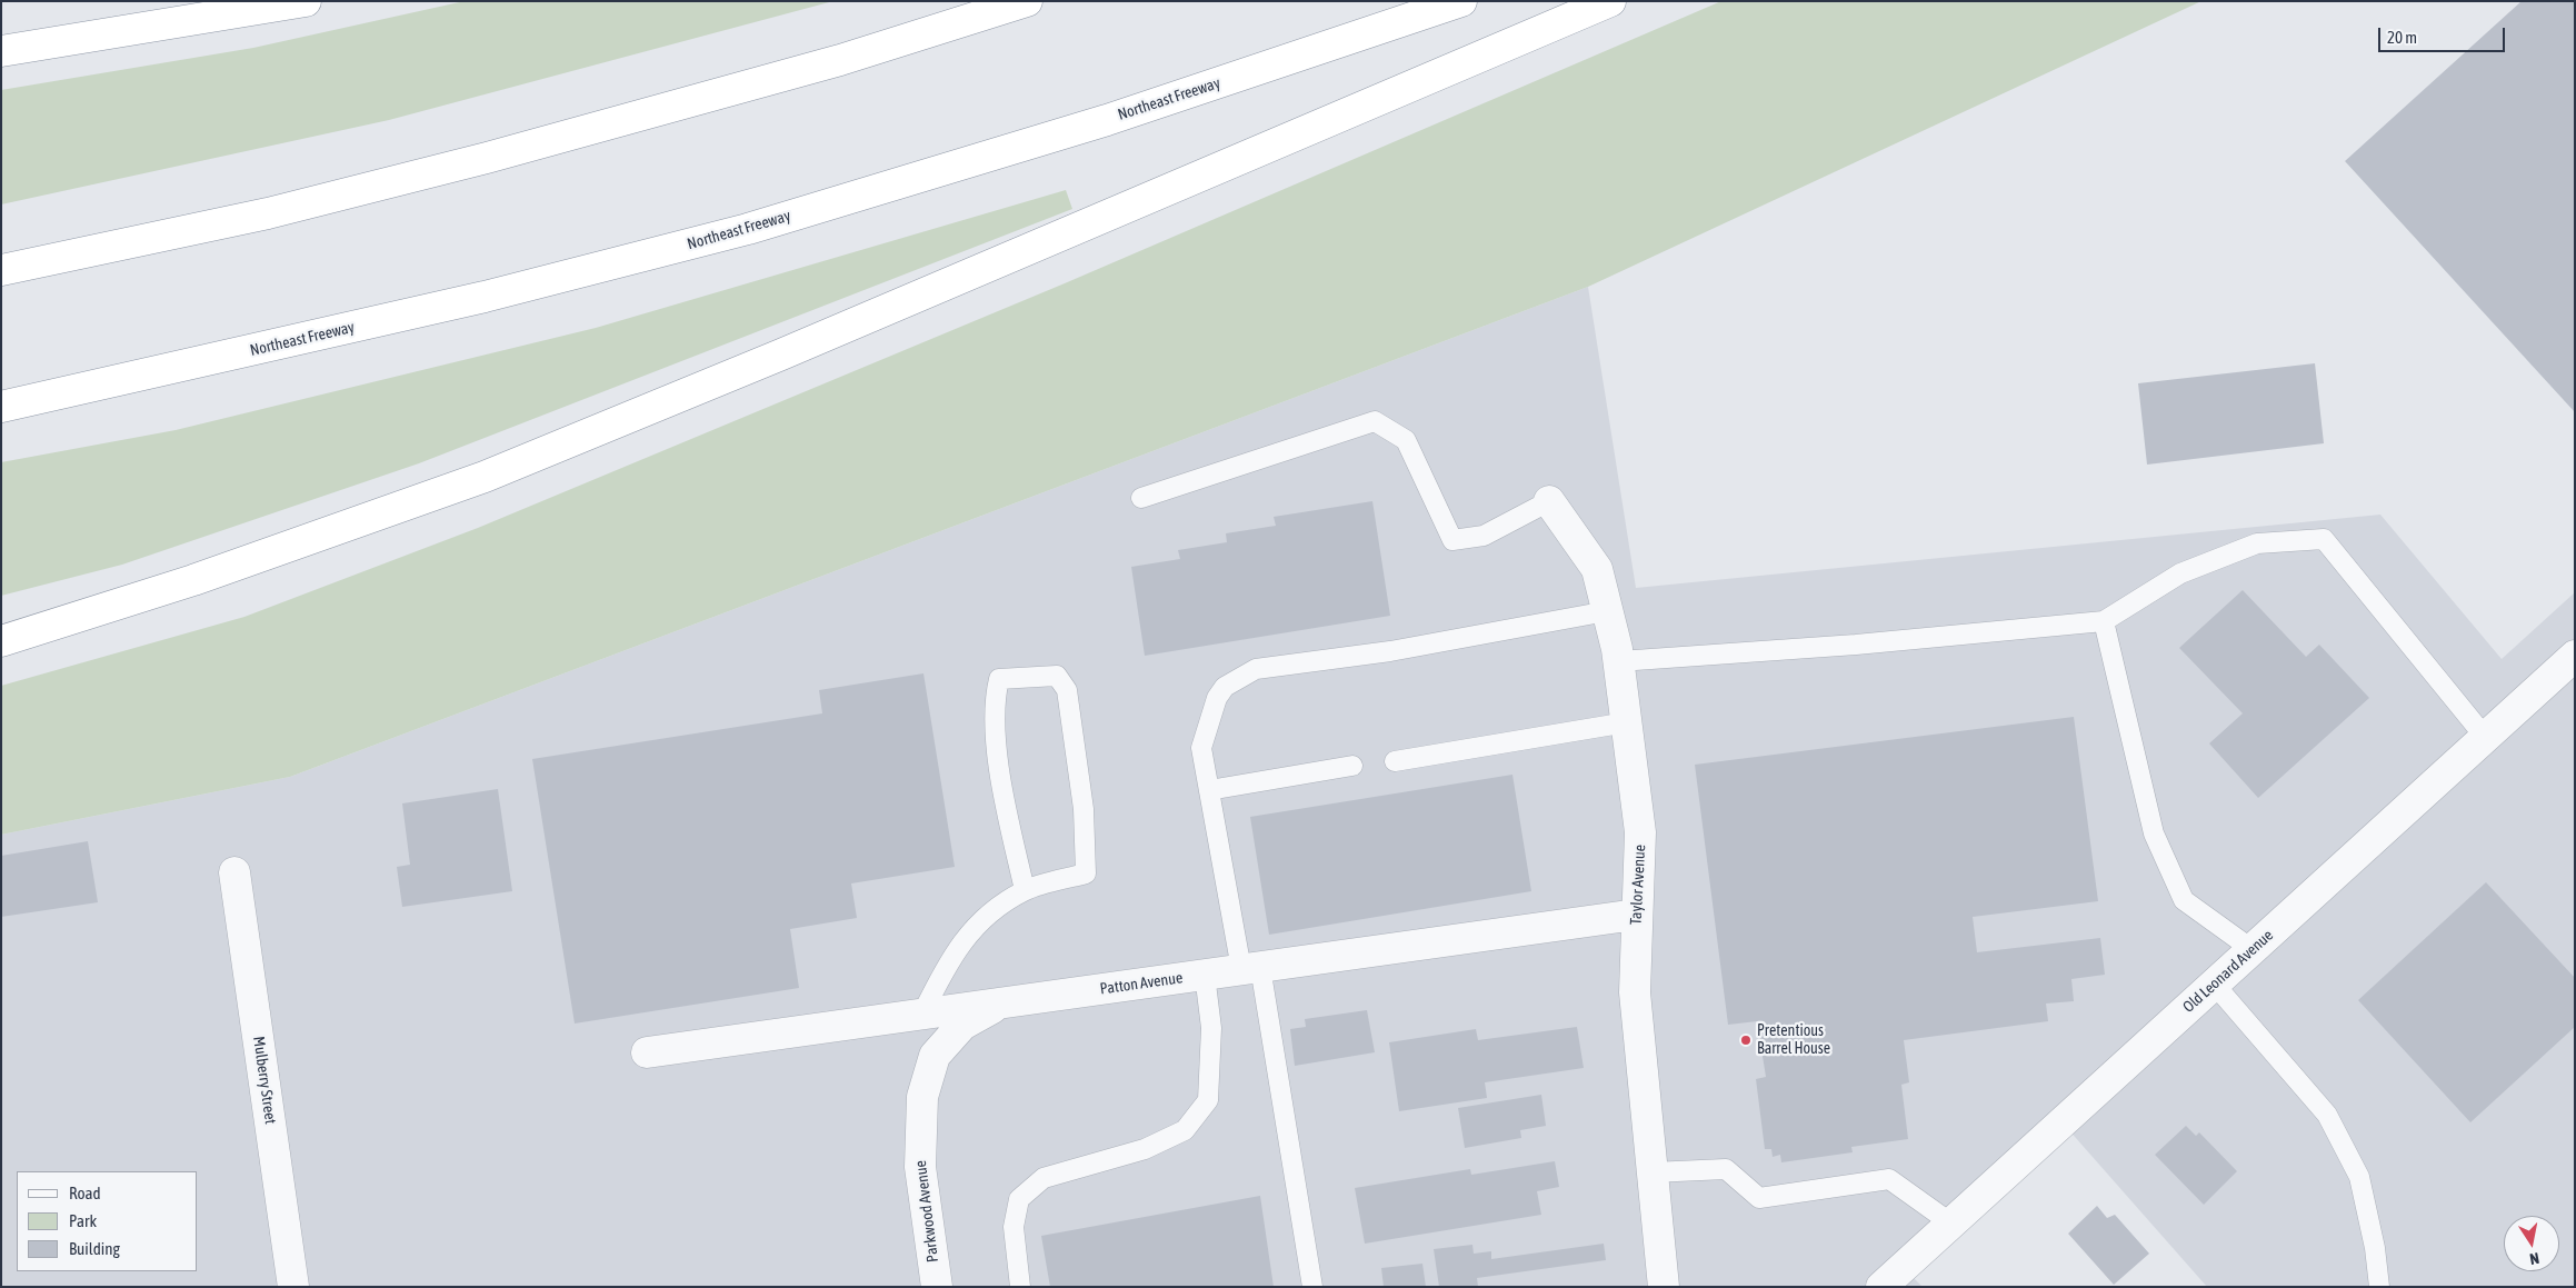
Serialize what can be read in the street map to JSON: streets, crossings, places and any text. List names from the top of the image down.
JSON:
{
  "streets": {
    "highway": ["Northeast Freeway"],
    "street": [
      "Taylor Avenue",
      "Old Leonard Avenue",
      "Patton Avenue",
      "Mulberry Street",
      "Parkwood Avenue"
    ]
  },
  "crossings": [
    ["Taylor Avenue", "Patton Avenue"],
    ["Patton Avenue", "Parkwood Avenue"]
  ],
  "places": ["Pretentious Barrel House"],
  "legend": ["Road", "Park", "Building"],
  "scale_bar": "20 m",
  "north": "bottom"
}
